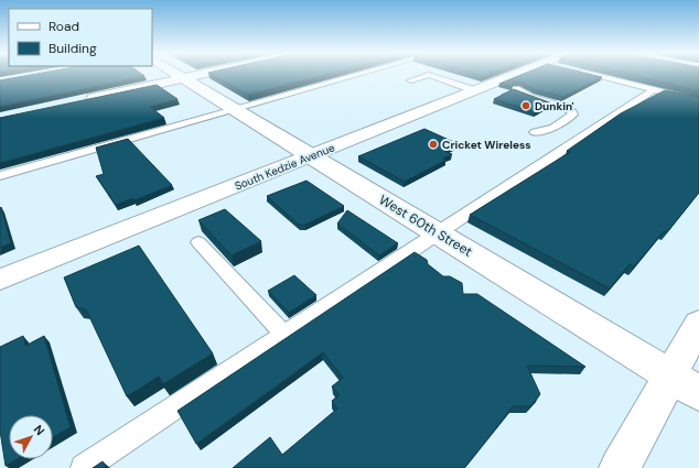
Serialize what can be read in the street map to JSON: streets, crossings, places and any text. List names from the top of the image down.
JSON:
{
  "streets": {
    "street": ["South Kedzie Avenue", "West 60th Street"]
  },
  "crossings": [
    ["South Kedzie Avenue", "West 60th Street"]
  ],
  "places": ["Dunkin'", "Cricket Wireless"],
  "legend": ["Road", "Building"],
  "north": "top right"
}
